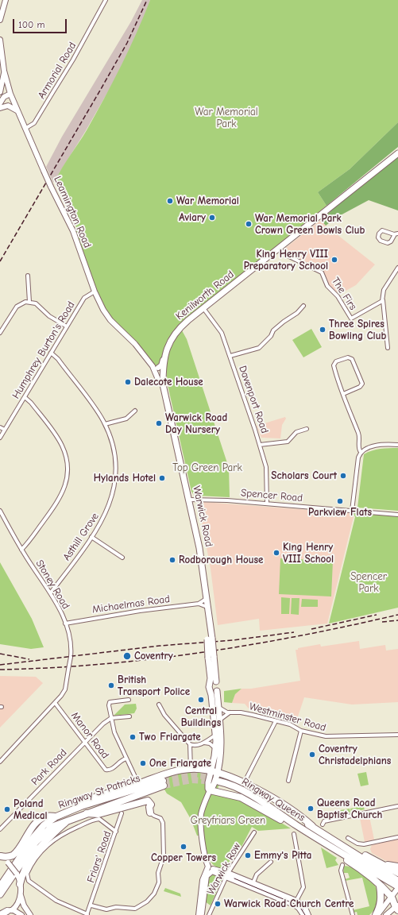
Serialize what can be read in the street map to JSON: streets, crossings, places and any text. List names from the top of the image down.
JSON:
{
  "streets": {
    "highway": ["Ringway St Patricks", "Ringway Queens"],
    "main road": ["Leamington Road", "Kenilworth Road", "Warwick Road"],
    "street": [
      "Armorial Road",
      "The Firs",
      "Humphrey Burton's Road",
      "Davenport Road",
      "Spencer Road",
      "Asthill Grove",
      "Stoney Road",
      "Michaelmas Road",
      "Westminster Road",
      "Manor Road",
      "Park Road",
      "Friars' Road",
      "Warwick Row"
    ]
  },
  "crossings": [
    ["Armorial Road", "Leamington Road"],
    ["Leamington Road", "Humphrey Burton's Road"],
    ["Leamington Road", "Warwick Road"],
    ["The Firs", "Kenilworth Road"],
    ["Kenilworth Road", "Davenport Road"],
    ["Kenilworth Road", "Warwick Road"],
    ["Humphrey Burton's Road", "Asthill Grove"],
    ["Davenport Road", "Spencer Road"],
    ["Spencer Road", "Warwick Road"],
    ["Warwick Road", "Michaelmas Road"],
    ["Warwick Road", "Westminster Road"],
    ["Warwick Road", "Ringway Queens"],
    ["Asthill Grove", "Stoney Road"],
    ["Stoney Road", "Michaelmas Road"],
    ["Stoney Road", "Manor Road"],
    ["Manor Road", "Park Road"]
  ],
  "parks": [
    "War Memorial Park",
    "Top Green Park",
    "Spencer Park",
    "Greyfriars Green"
  ],
  "places": [
    "War Memorial",
    "Aviary",
    "War Memorial Park Crown Green Bowls Club",
    "King Henry VIII Preparatory School",
    "Three Spires Bowling Club",
    "Dalecote House",
    "Warwick Road Day Nursery",
    "Scholars Court",
    "Hylands Hotel",
    "Parkview Flats",
    "King Henry VIII School",
    "Rodborough House",
    "Coventry",
    "British Transport Police",
    "Central Buildings",
    "Two Friargate",
    "Coventry Christadelphians",
    "One Friargate",
    "Queens Road Baptist Church",
    "Poland Medical",
    "Copper Towers",
    "Emmy's Pitta",
    "Warwick Road Church Centre"
  ],
  "scale_bar": "100 m"
}
